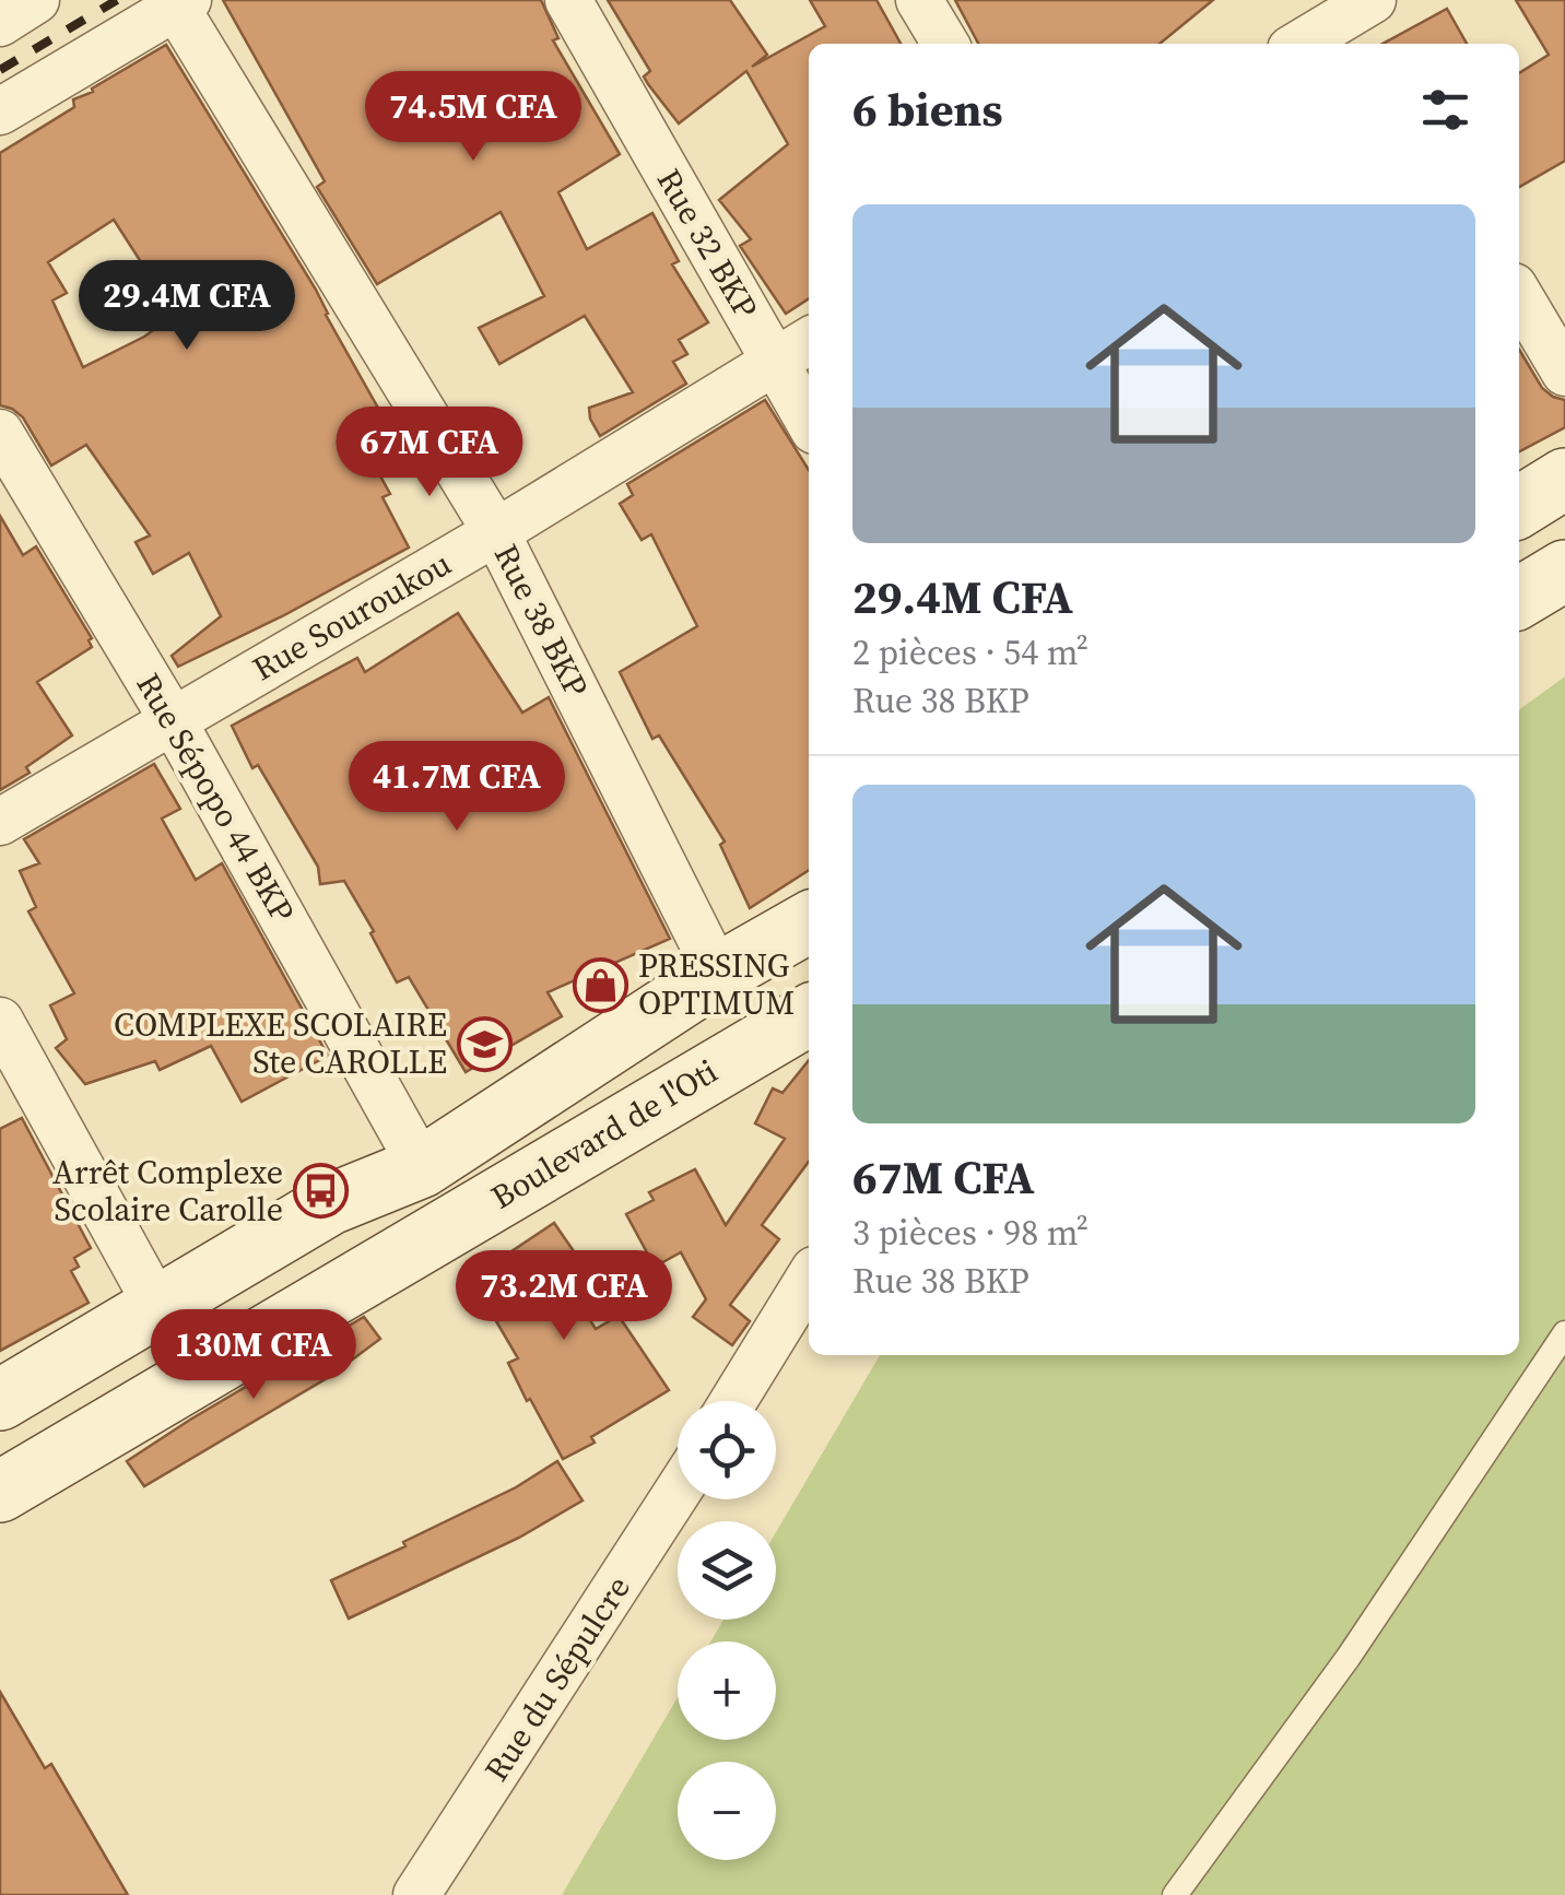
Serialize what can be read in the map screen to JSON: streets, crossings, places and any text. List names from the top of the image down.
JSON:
{
  "streets": {
    "main road": ["Boulevard de l'Oti"],
    "street": [
      "Rue 32 BKP",
      "Rue Souroukou",
      "Rue 38 BKP",
      "Rue Sépopo 44 BKP",
      "Rue du Sépulcre"
    ]
  },
  "crossings": [
    ["Rue 32 BKP", "Rue Souroukou"],
    ["Rue Souroukou", "Rue 38 BKP"],
    ["Rue Souroukou", "Rue Sépopo 44 BKP"],
    ["Rue 38 BKP", "Boulevard de l'Oti"],
    ["Rue Sépopo 44 BKP", "Boulevard de l'Oti"]
  ],
  "places": {
    "shop": ["PRESSING OPTIMUM"],
    "school or university": ["COMPLEXE SCOLAIRE Ste CAROLLE"],
    "bus stop": ["Arrêt Complexe Scolaire Carolle"]
  },
  "page": {
    "heading": "6 biens",
    "price": [
      "74.5M CFA",
      "29.4M CFA",
      "67M CFA",
      "41.7M CFA",
      "73.2M CFA",
      "130M CFA"
    ],
    "list": [
      {
        "name": "29.4M CFA",
        "note": "2 pièces · 54 m² · Rue 38 BKP"
      },
      {
        "name": "67M CFA",
        "note": "3 pièces · 98 m² · Rue 38 BKP"
      }
    ],
    "map_buttons": ["+", "−"]
  }
}
